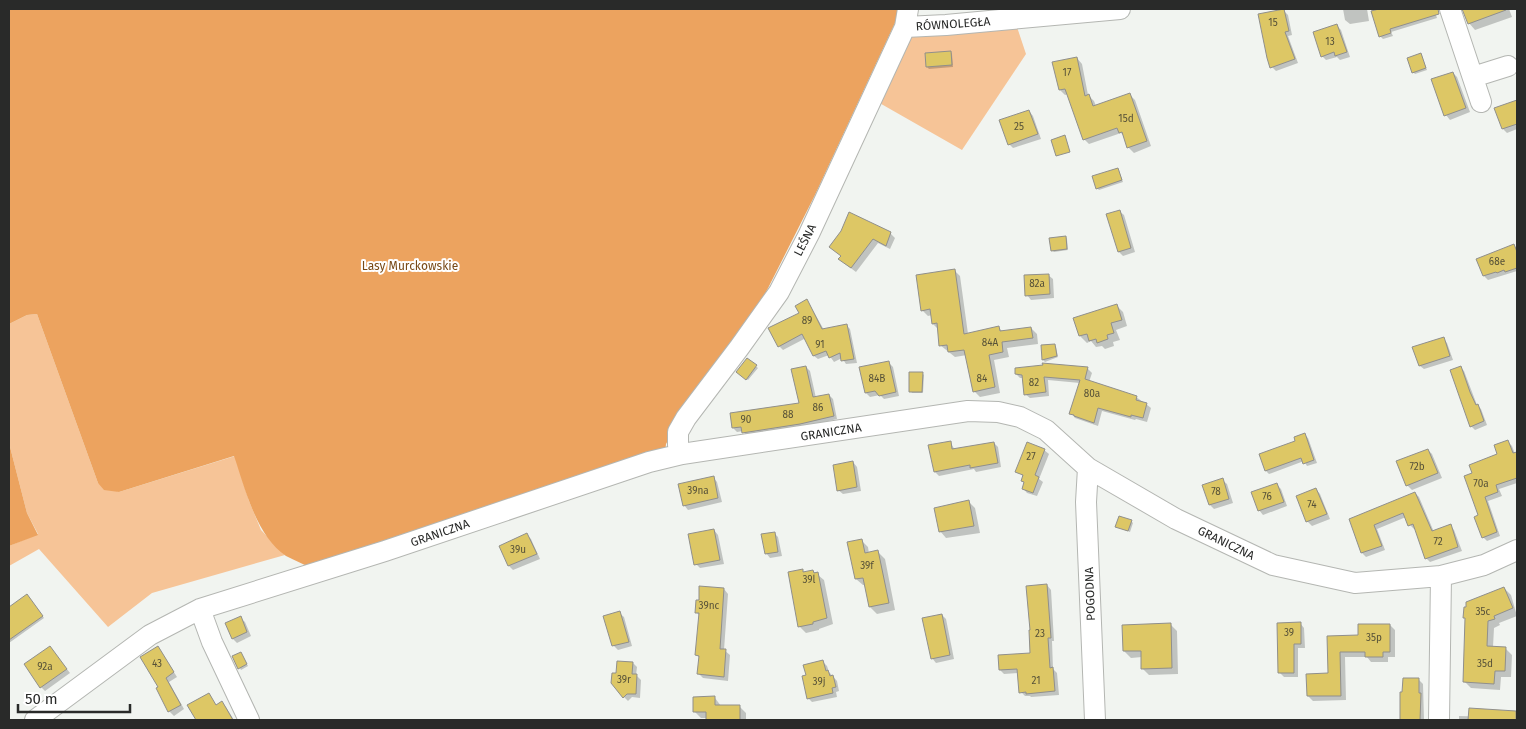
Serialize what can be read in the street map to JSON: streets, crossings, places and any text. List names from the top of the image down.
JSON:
{
  "streets": {
    "street": [
      "RÓWNOLEGŁA",
      "LEŚNA",
      "GRANICZNA",
      "POGODNA"
    ]
  },
  "crossings": [
    ["RÓWNOLEGŁA", "LEŚNA"],
    ["LEŚNA", "GRANICZNA"],
    ["GRANICZNA", "POGODNA"]
  ],
  "parks": ["Lasy Murckowskie"],
  "house_numbers": [
    "15",
    "13",
    "17",
    "15d",
    "25",
    "68e",
    "82a",
    "89",
    "84A",
    "91",
    "84B",
    "84",
    "82",
    "80a",
    "86",
    "88",
    "90",
    "27",
    "72b",
    "70a",
    "39na",
    "78",
    "76",
    "74",
    "72",
    "39u",
    "39f",
    "39l",
    "39nc",
    "35c",
    "39",
    "23",
    "35p",
    "43",
    "35d",
    "92a",
    "39r",
    "21",
    "39j"
  ],
  "scale_bar": "50 m"
}
